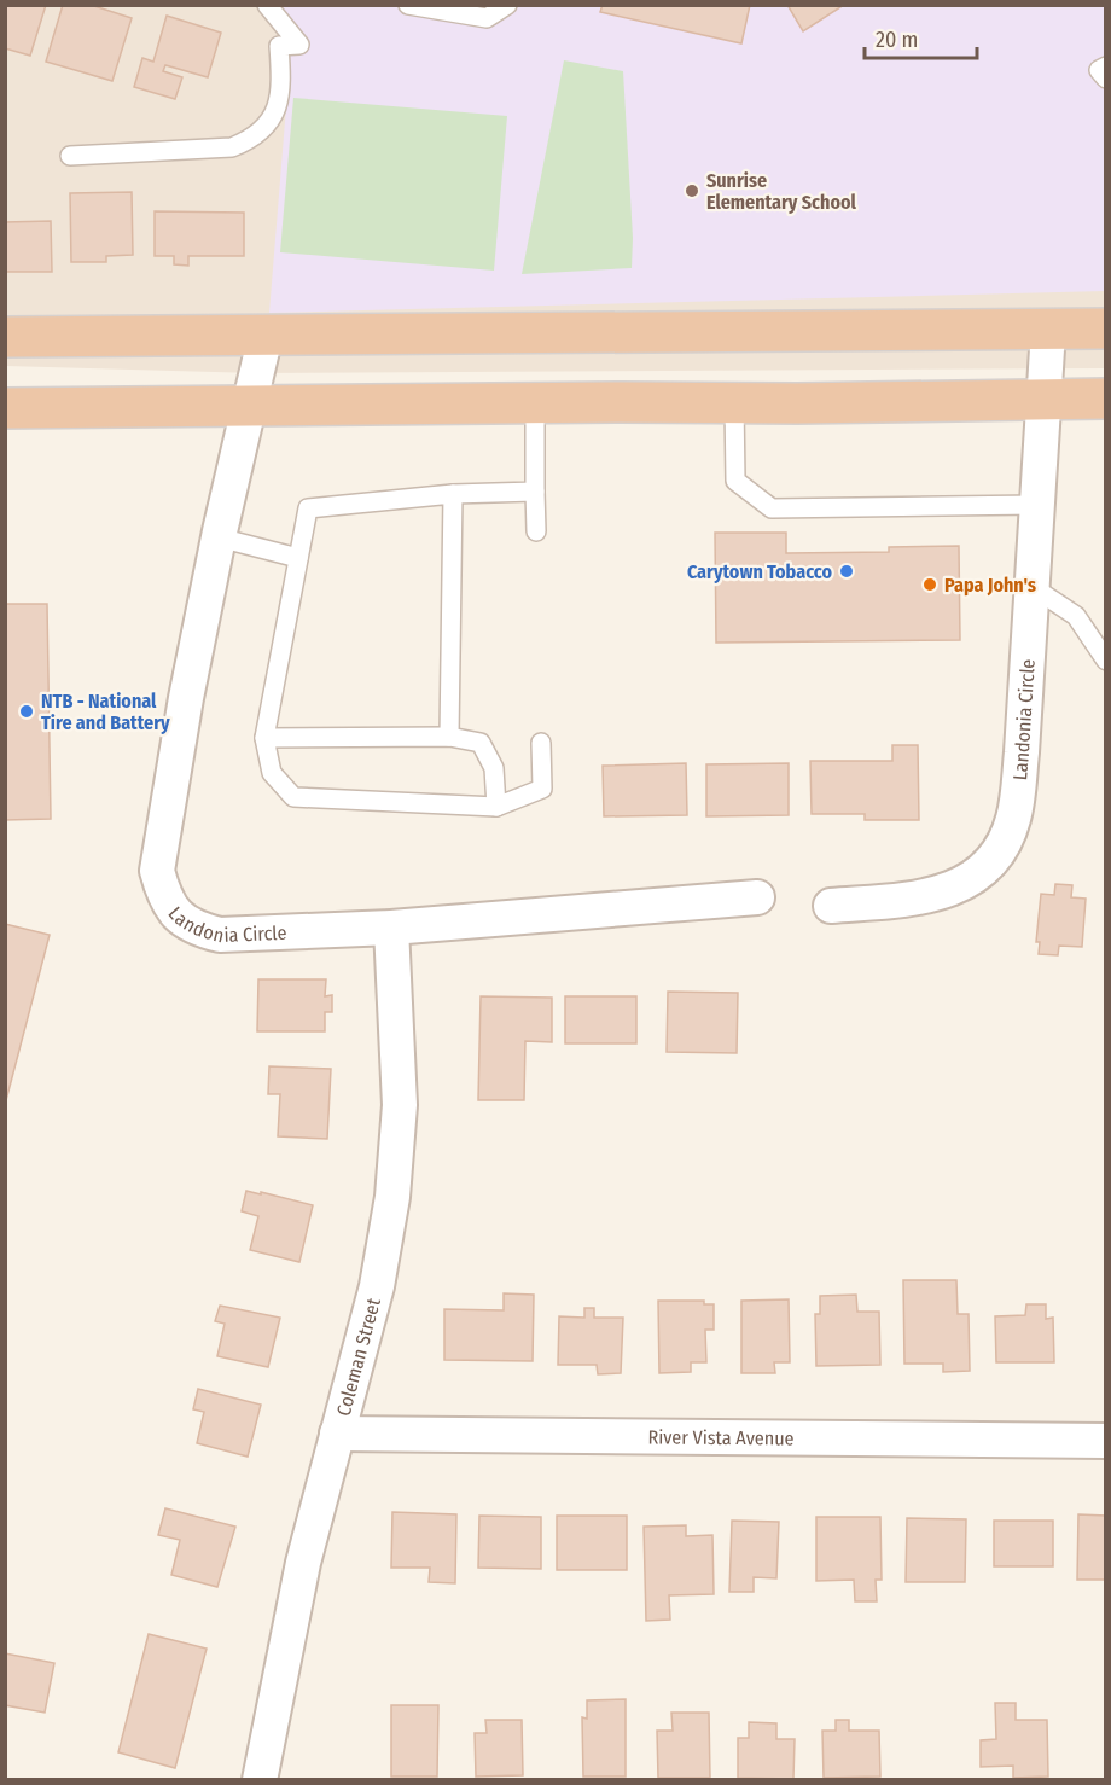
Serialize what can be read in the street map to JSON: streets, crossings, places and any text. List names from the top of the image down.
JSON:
{
  "streets": {
    "street": ["Landonia Circle", "Coleman Street", "River Vista Avenue"]
  },
  "crossings": [
    ["Landonia Circle", "Coleman Street"],
    ["Coleman Street", "River Vista Avenue"]
  ],
  "places": [
    "Sunrise Elementary School",
    "Carytown Tobacco",
    "Papa John's",
    "NTB - National Tire and Battery"
  ],
  "scale_bar": "20 m"
}
